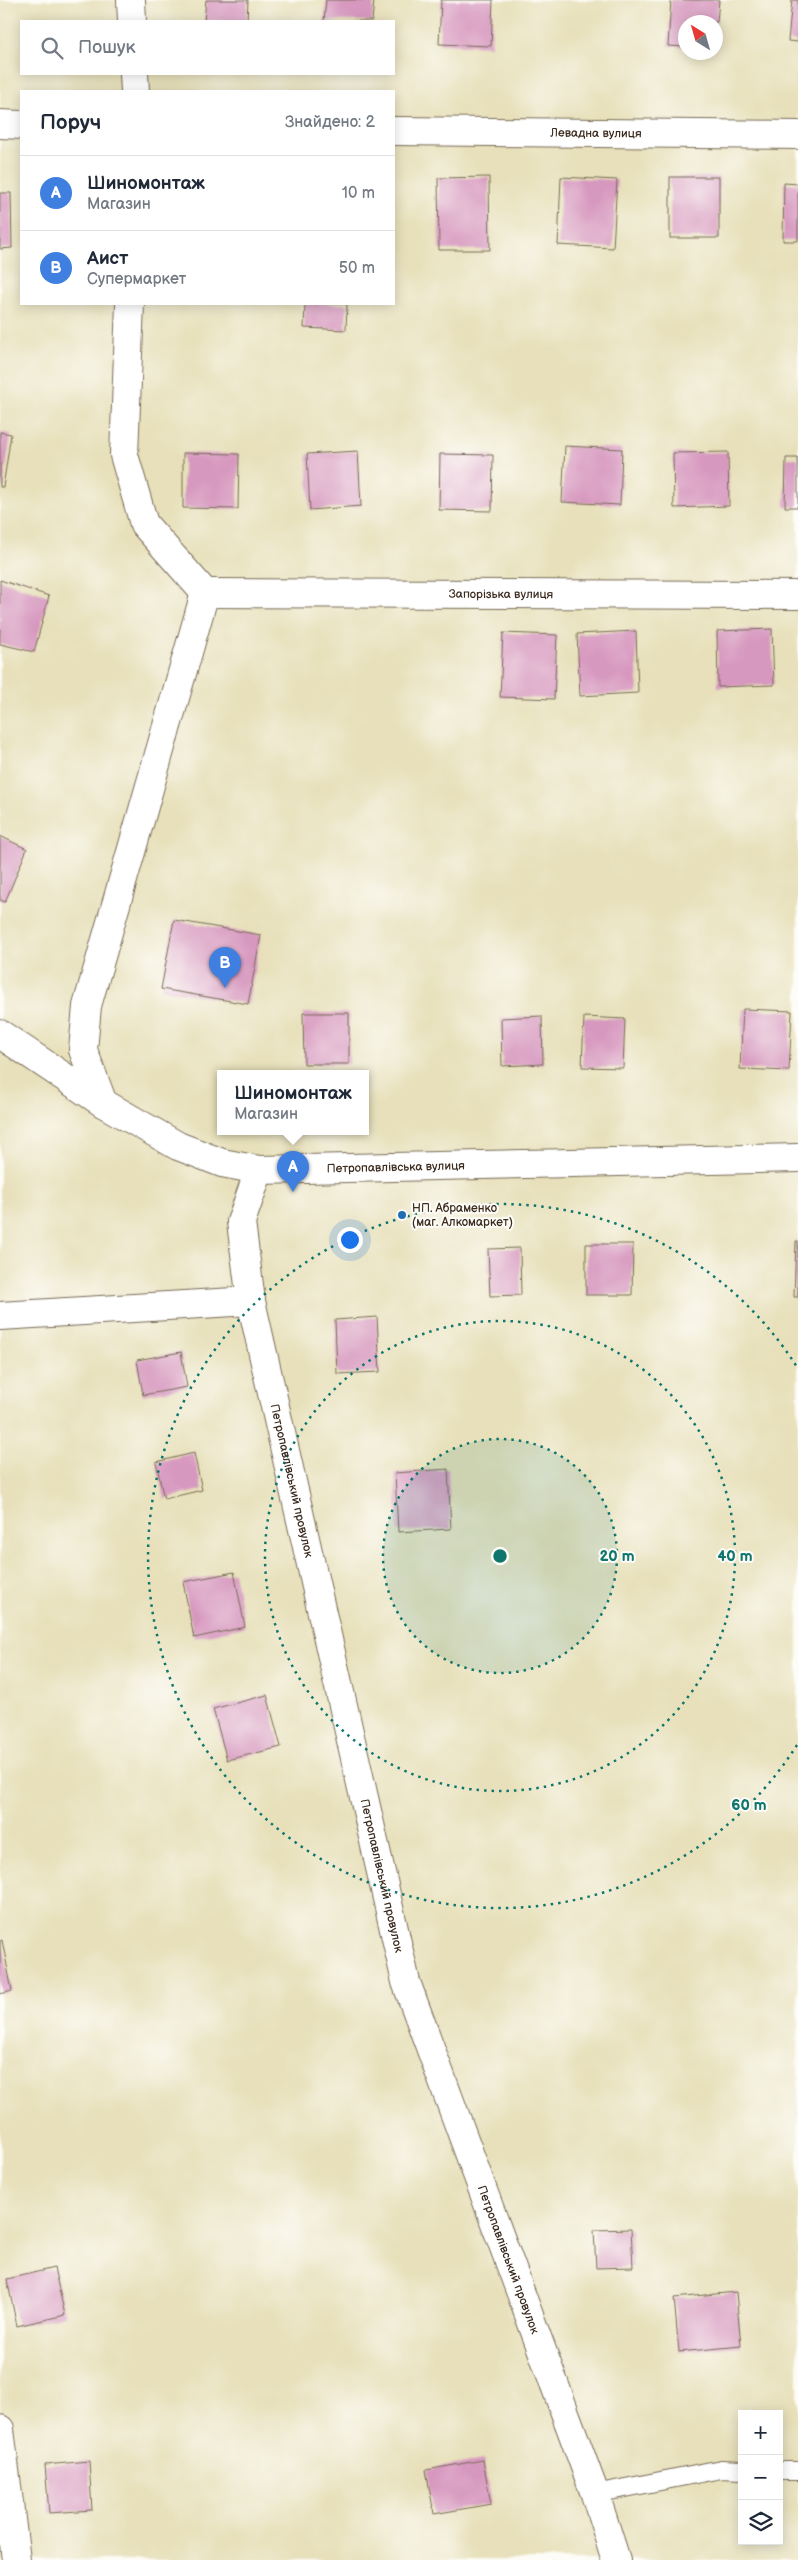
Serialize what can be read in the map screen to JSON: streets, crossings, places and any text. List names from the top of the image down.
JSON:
{
  "streets": {
    "street": [
      "Левадна вулиця",
      "Запорізька вулиця",
      "Петропавлівська вулиця",
      "Петропавлівський провулок"
    ]
  },
  "crossings": [
    ["Петропавлівська вулиця", "Петропавлівський провулок"]
  ],
  "places": ["НП. Абраменко (маг. Алкомаркет)"],
  "north": "top left",
  "page": {
    "search": "Пошук",
    "heading": ["Поруч", "Знайдено: 2"],
    "list": [
      {
        "mark": "A",
        "name": "Шиномонтаж",
        "note": "Магазин",
        "value": "10 m"
      },
      {
        "mark": "B",
        "name": "Аист",
        "note": "Супермаркет",
        "value": "50 m"
      }
    ],
    "pins": ["B", "A"],
    "popup": ["Шиномонтаж", "Магазин"],
    "map_buttons": ["+", "−"]
  },
  "rings": ["20 m", "40 m", "60 m"]
}
